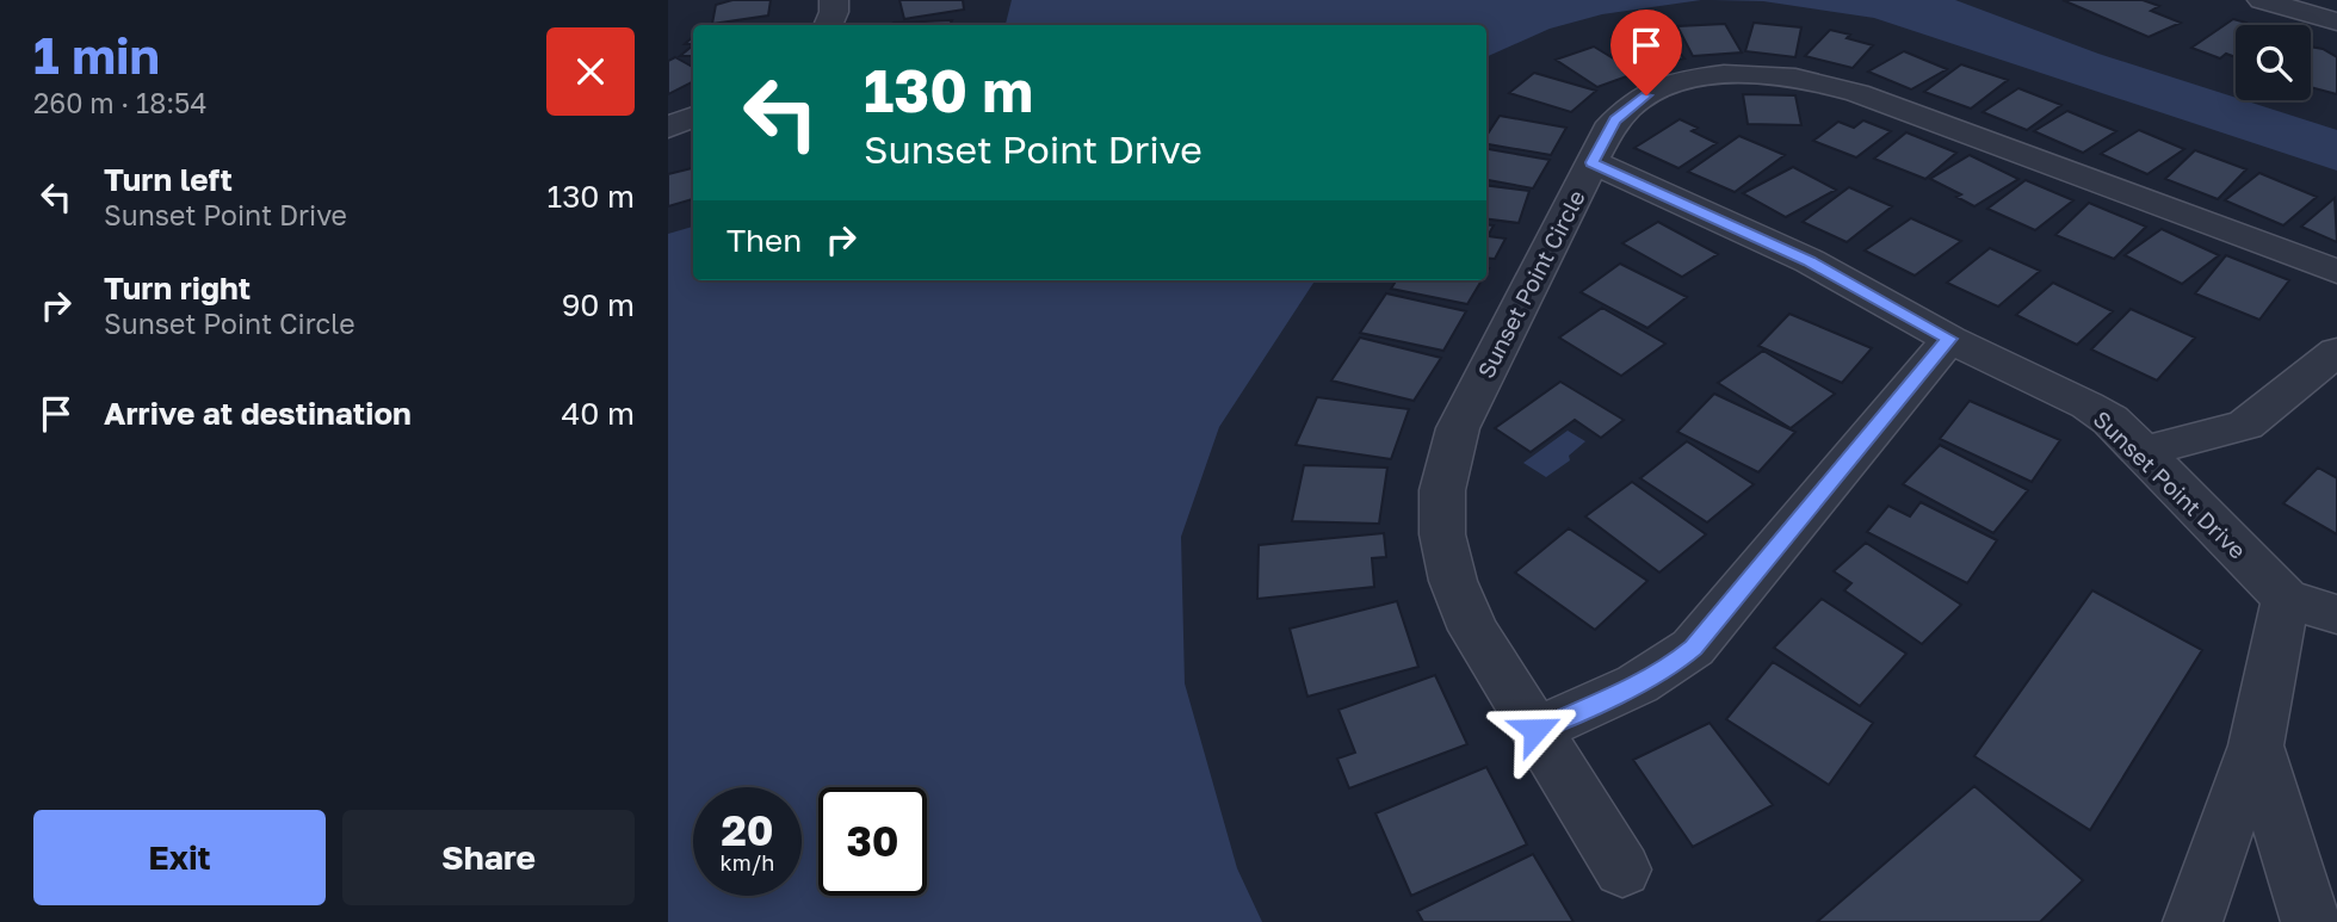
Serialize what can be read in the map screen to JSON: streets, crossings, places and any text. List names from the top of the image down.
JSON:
{
  "streets": {
    "street": ["Sunset Point Circle", "Sunset Point Drive"]
  },
  "crossings": [
    ["Sunset Point Circle", "Sunset Point Drive"]
  ],
  "page": {
    "heading": ["1 min", "260 m · 18:54"],
    "turn": ["130 m", "Sunset Point Drive"],
    "list": [
      {
        "name": "Turn left",
        "note": "Sunset Point Drive",
        "value": "130 m"
      },
      {
        "name": "Turn right",
        "note": "Sunset Point Circle",
        "value": "90 m"
      },
      {
        "name": "Arrive at destination",
        "value": "40 m"
      }
    ],
    "then": "Then",
    "speed": "20 km/h",
    "limit": "30",
    "buttons": ["Exit", "Share"]
  }
}
